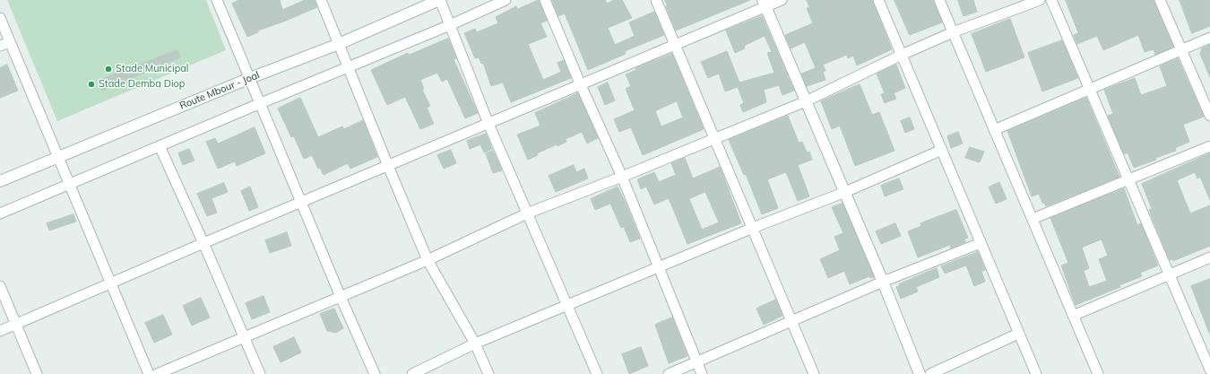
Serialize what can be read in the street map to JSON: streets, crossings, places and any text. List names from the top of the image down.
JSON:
{
  "streets": {
    "main road": ["Route Mbour - Joal"]
  },
  "places": ["Stade Municipal", "Stade Demba Diop"]
}
